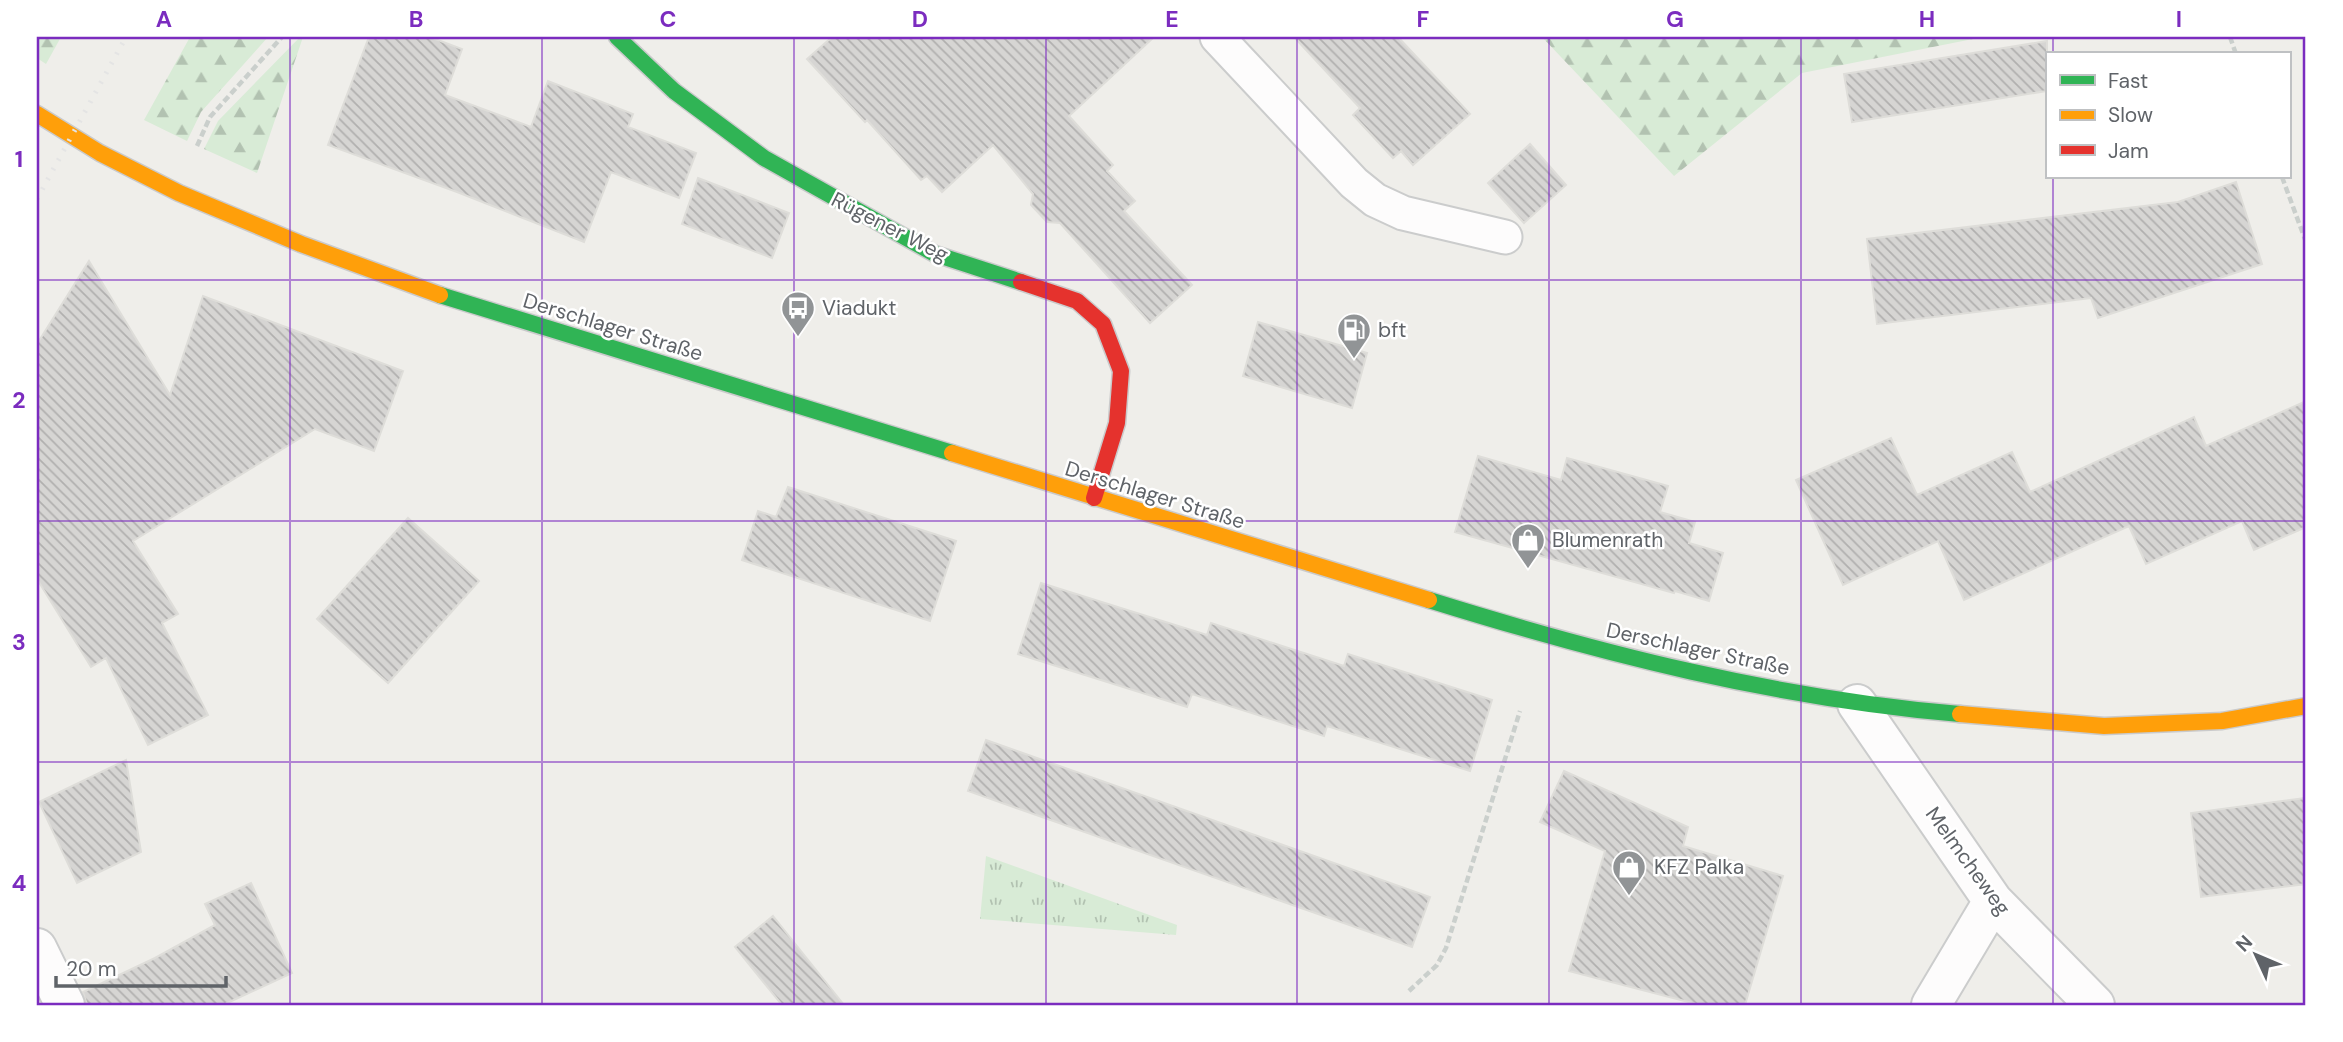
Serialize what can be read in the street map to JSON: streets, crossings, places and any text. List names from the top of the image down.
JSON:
{
  "streets": {
    "main road": ["Rügener Weg", "Derschlager Straße"],
    "street": ["Melmcheweg"]
  },
  "crossings": [
    ["Rügener Weg", "Derschlager Straße"],
    ["Derschlager Straße", "Melmcheweg"]
  ],
  "places": {
    "bus stop": ["Viadukt"],
    "fuel station": ["bft"],
    "shop": ["Blumenrath", "KFZ Palka"]
  },
  "legend": ["Fast", "Slow", "Jam"],
  "scale_bar": "20 m",
  "north": "top left",
  "grid": {
    "columns": [
      "A",
      "B",
      "C",
      "D",
      "E",
      "F",
      "G",
      "H",
      "I"
    ],
    "rows": [
      "1",
      "2",
      "3",
      "4"
    ]
  }
}
